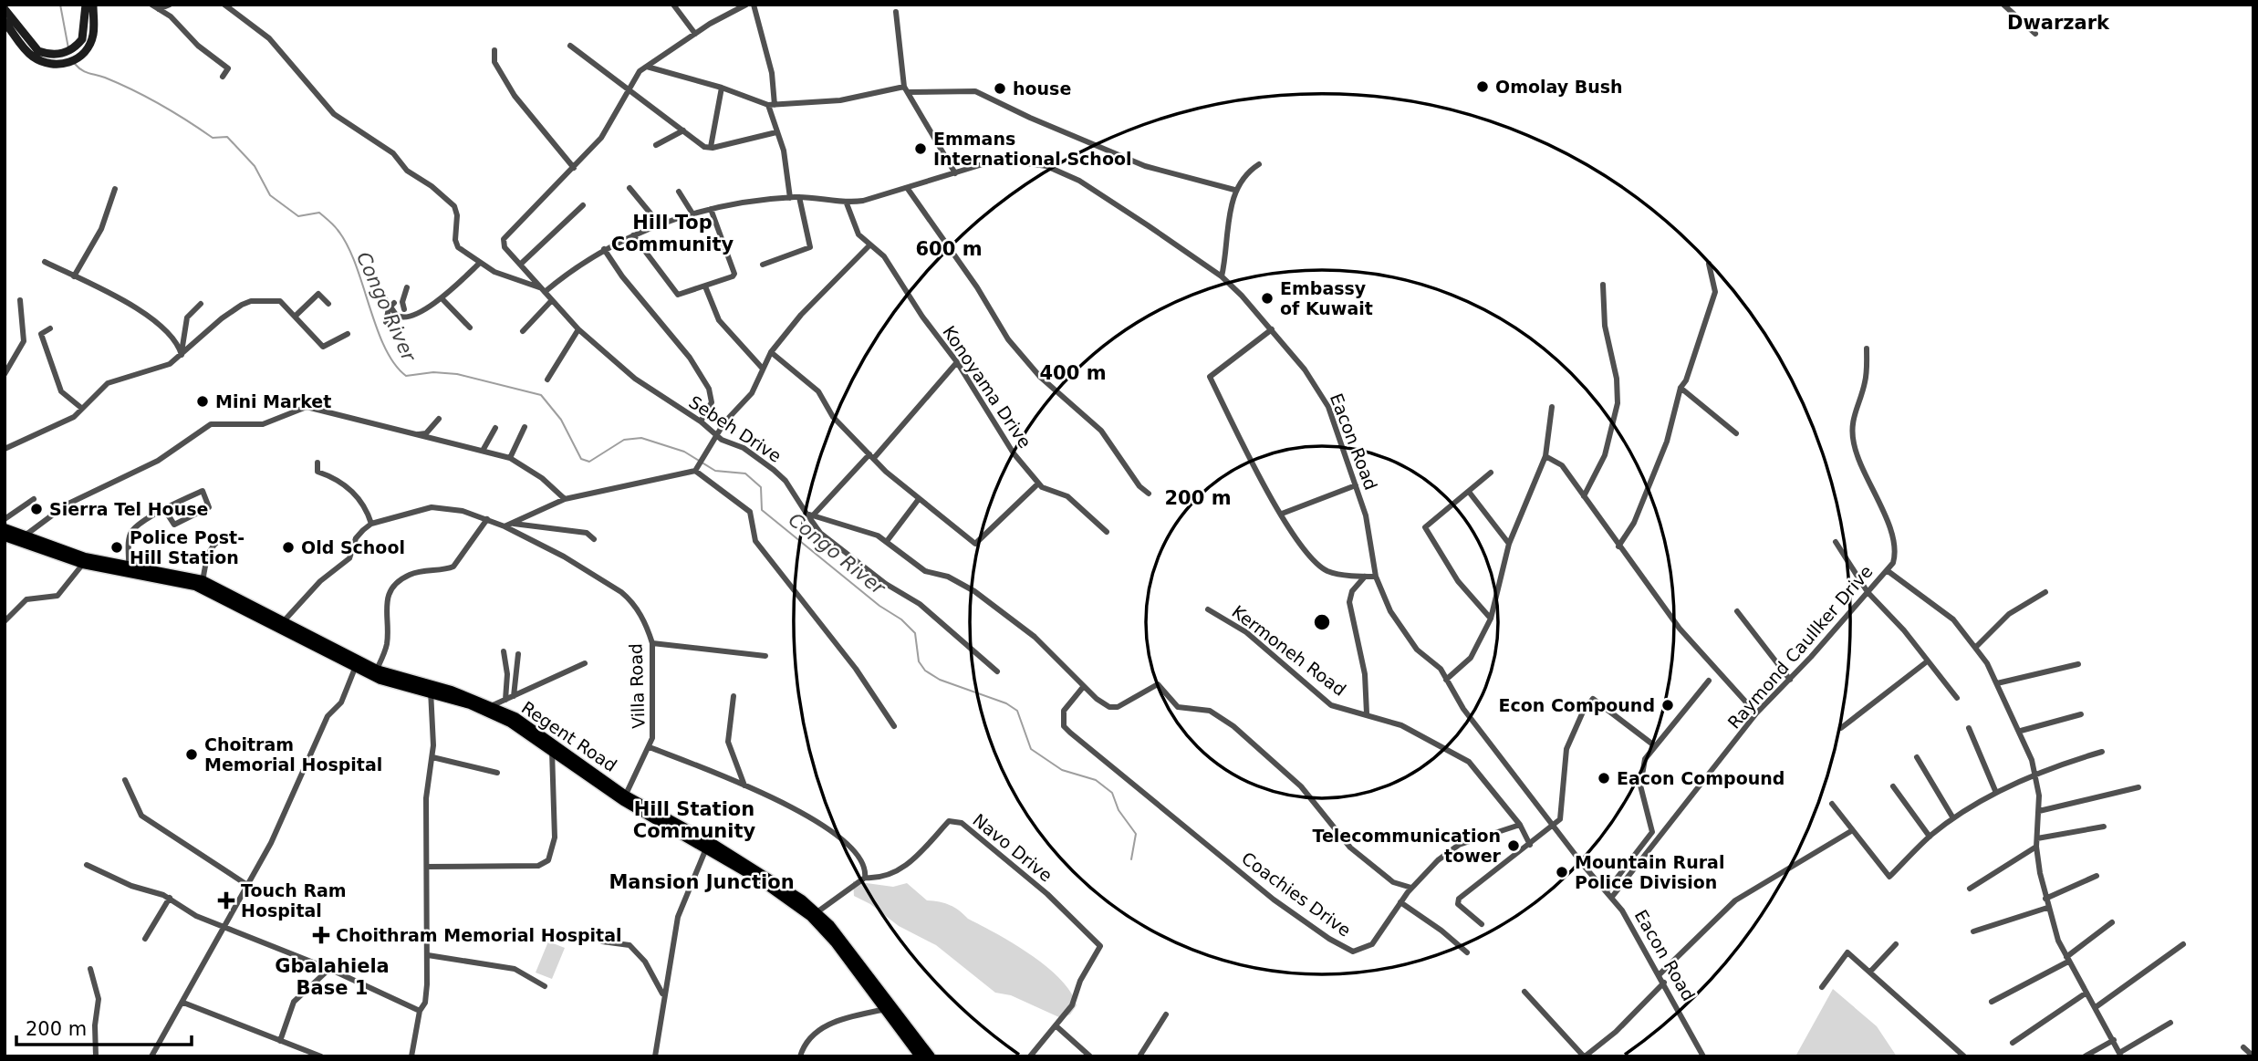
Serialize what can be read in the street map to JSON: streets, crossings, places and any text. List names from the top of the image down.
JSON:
{
  "streets": {
    "main road": ["Regent Road"],
    "street": [
      "Konoyama Drive",
      "Sebeh Drive",
      "Eacon Road",
      "Raymond Caullker Drive",
      "Kermoneh Road",
      "Villa Road",
      "Navo Drive",
      "Coachies Drive"
    ]
  },
  "crossings": [
    ["Konoyama Drive", "Eacon Road"],
    ["Sebeh Drive", "Eacon Road"],
    ["Eacon Road", "Raymond Caullker Drive"],
    ["Kermoneh Road", "Coachies Drive"],
    ["Villa Road", "Regent Road"],
    ["Regent Road", "Navo Drive"]
  ],
  "districts": [
    "Dwarzark",
    "Hill Top Community",
    "Hill Station Community",
    "Mansion Junction",
    "Gbalahiela Base 1"
  ],
  "water": ["Congo River"],
  "places": {
    "other": [
      "Omolay Bush",
      "house",
      "Emmans International School",
      "Embassy of Kuwait",
      "Mini Market",
      "Sierra Tel House",
      "Police Post- Hill Station",
      "Old School",
      "Econ Compound",
      "Choitram Memorial Hospital",
      "Eacon Compound",
      "Telecommunication tower",
      "Mountain Rural Police Division"
    ],
    "health": ["Touch Ram Hospital", "Choithram Memorial Hospital"]
  },
  "scale_bar": "200 m",
  "rings": ["600 m", "400 m", "200 m"]
}
